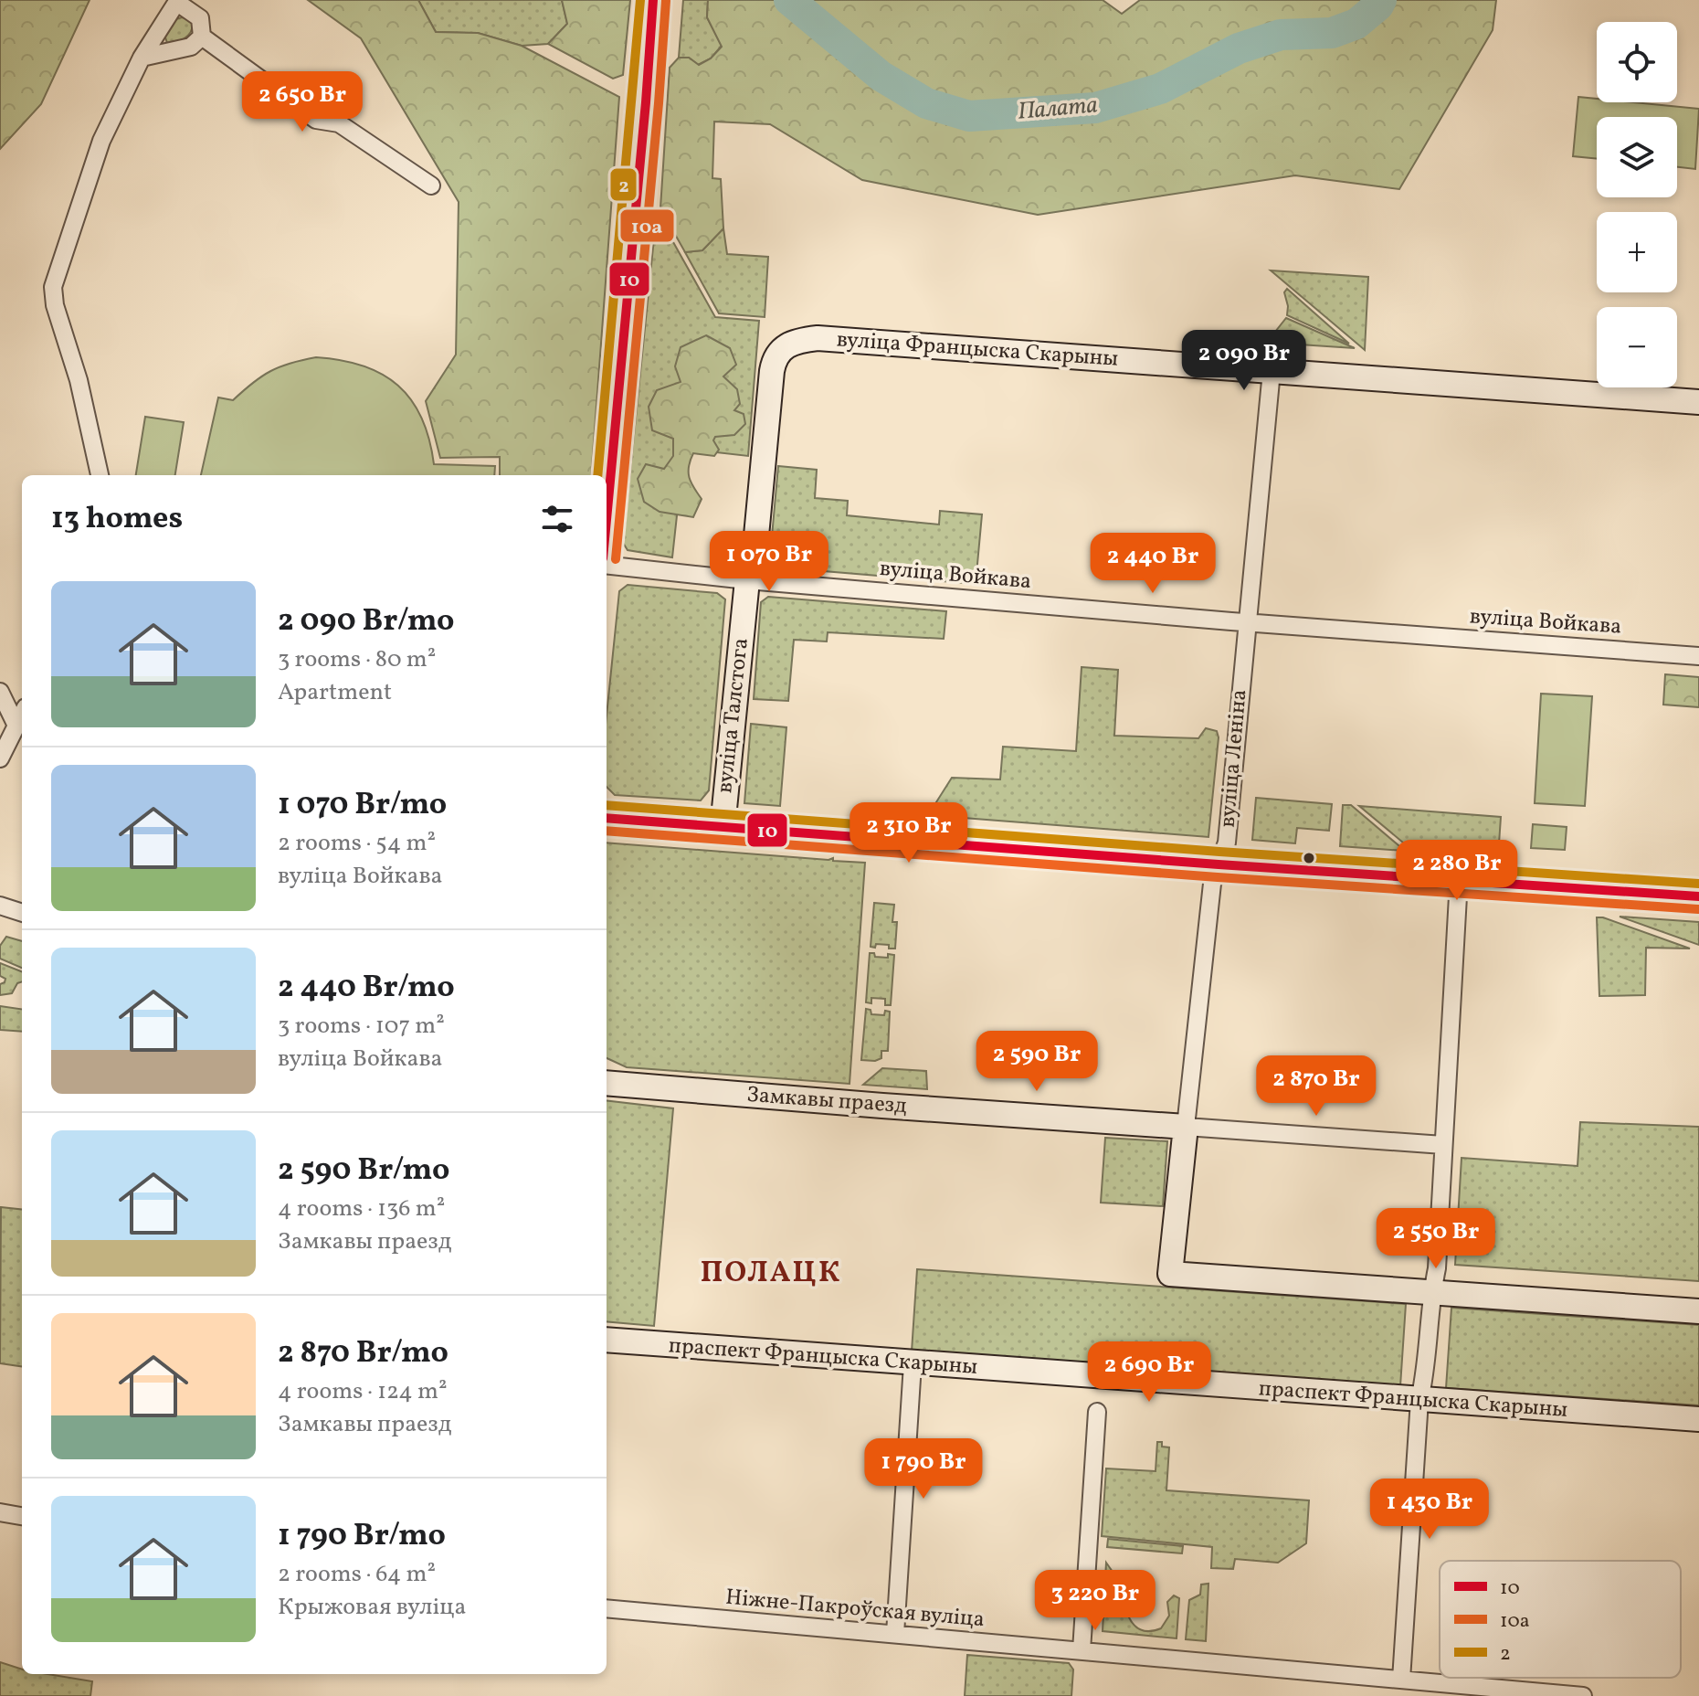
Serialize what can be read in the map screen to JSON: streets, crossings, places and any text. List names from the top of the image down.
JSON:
{
  "streets": {
    "street": [
      "вуліца Францыска Скарыны",
      "вуліца Войкава",
      "вуліца Талстога",
      "вуліца Леніна",
      "Замкавы праезд",
      "праспект Францыска Скарыны",
      "Ніжне-Пакроўская вуліца"
    ]
  },
  "crossings": [
    ["вуліца Францыска Скарыны", "вуліца Талстога"],
    ["вуліца Францыска Скарыны", "вуліца Леніна"],
    ["вуліца Войкава", "вуліца Талстога"],
    ["вуліца Войкава", "вуліца Леніна"],
    ["вуліца Леніна", "Замкавы праезд"]
  ],
  "districts": ["ПОЛАЦК"],
  "water": ["Палата"],
  "lines": ["transit line 10", "transit line 2", "transit line 10а"],
  "legend": ["10", "10а", "2"],
  "page": {
    "map_buttons": ["+", "−"],
    "price": [
      "2 650 Br",
      "2 090 Br",
      "1 070 Br",
      "2 440 Br",
      "2 310 Br",
      "2 280 Br",
      "2 590 Br",
      "2 870 Br",
      "2 550 Br",
      "2 690 Br",
      "1 790 Br",
      "1 430 Br",
      "3 220 Br"
    ],
    "heading": "13 homes",
    "list": [
      {
        "name": "2 090 Br/mo",
        "note": "3 rooms · 80 m² · Apartment"
      },
      {
        "name": "1 070 Br/mo",
        "note": "2 rooms · 54 m² · вуліца Войкава"
      },
      {
        "name": "2 440 Br/mo",
        "note": "3 rooms · 107 m² · вуліца Войкава"
      },
      {
        "name": "2 590 Br/mo",
        "note": "4 rooms · 136 m² · Замкавы праезд"
      },
      {
        "name": "2 870 Br/mo",
        "note": "4 rooms · 124 m² · Замкавы праезд"
      },
      {
        "name": "1 790 Br/mo",
        "note": "2 rooms · 64 m² · Крыжовая вуліца"
      }
    ]
  }
}
